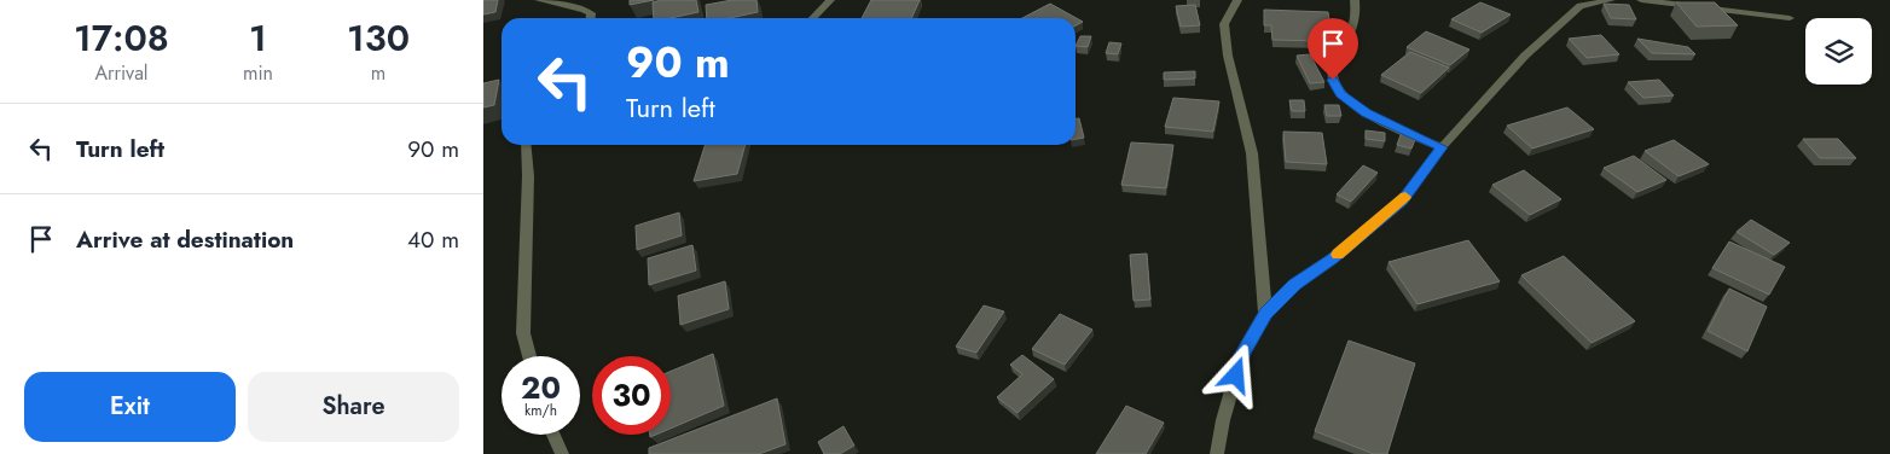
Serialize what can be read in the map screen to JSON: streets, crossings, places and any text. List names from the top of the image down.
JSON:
{
  "page": {
    "eta": [
      "17:08",
      "Arrival",
      "1",
      "min",
      "130",
      "m"
    ],
    "turn": ["90 m", "Turn left"],
    "list": [
      {
        "name": "Turn left",
        "value": "90 m"
      },
      {
        "name": "Arrive at destination",
        "value": "40 m"
      }
    ],
    "speed": "20 km/h",
    "limit": "30",
    "buttons": ["Exit", "Share"]
  }
}
